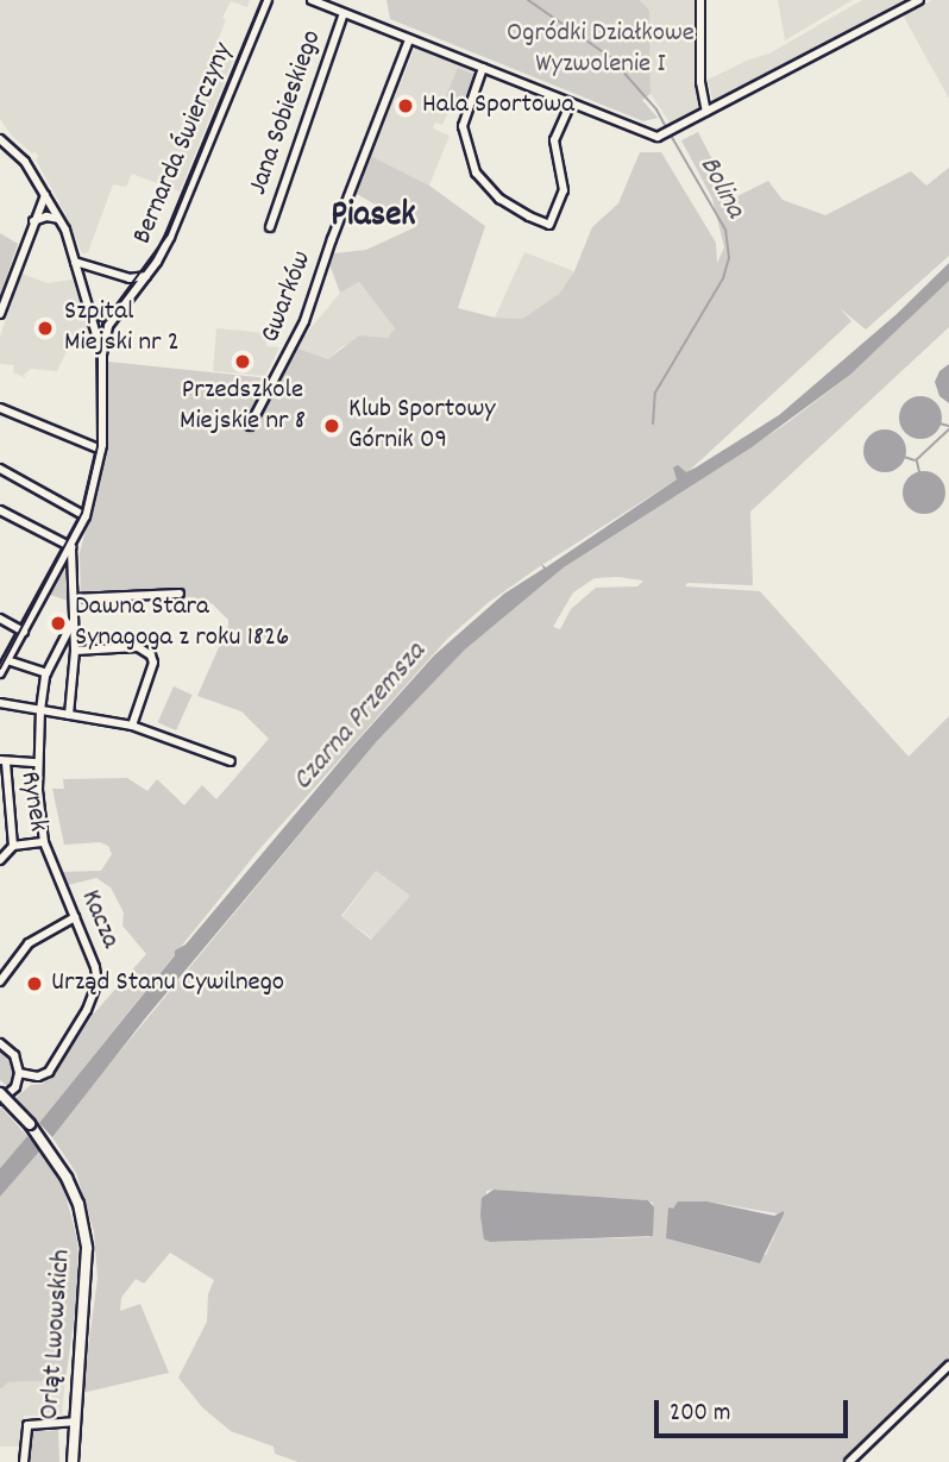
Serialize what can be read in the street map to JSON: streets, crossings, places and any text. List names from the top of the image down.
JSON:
{
  "streets": {
    "main road": ["Orląt Lwowskich"],
    "street": [
      "Jana Sobieskiego",
      "Bernarda Świerczyny",
      "Gwarków",
      "Rynek",
      "Kacza"
    ]
  },
  "crossings": [
    ["Rynek", "Kacza"]
  ],
  "districts": ["Piasek"],
  "water": ["Bolina", "Czarna Przemsza"],
  "parks": ["Ogródki Działkowe Wyzwolenie I"],
  "places": [
    "Hala Sportowa",
    "Szpital Miejski nr 2",
    "Przedszkole Miejskie nr 8",
    "Klub Sportowy Górnik 09",
    "Dawna Stara Synagoga z roku 1826",
    "Urząd Stanu Cywilnego"
  ],
  "scale_bar": "200 m"
}
